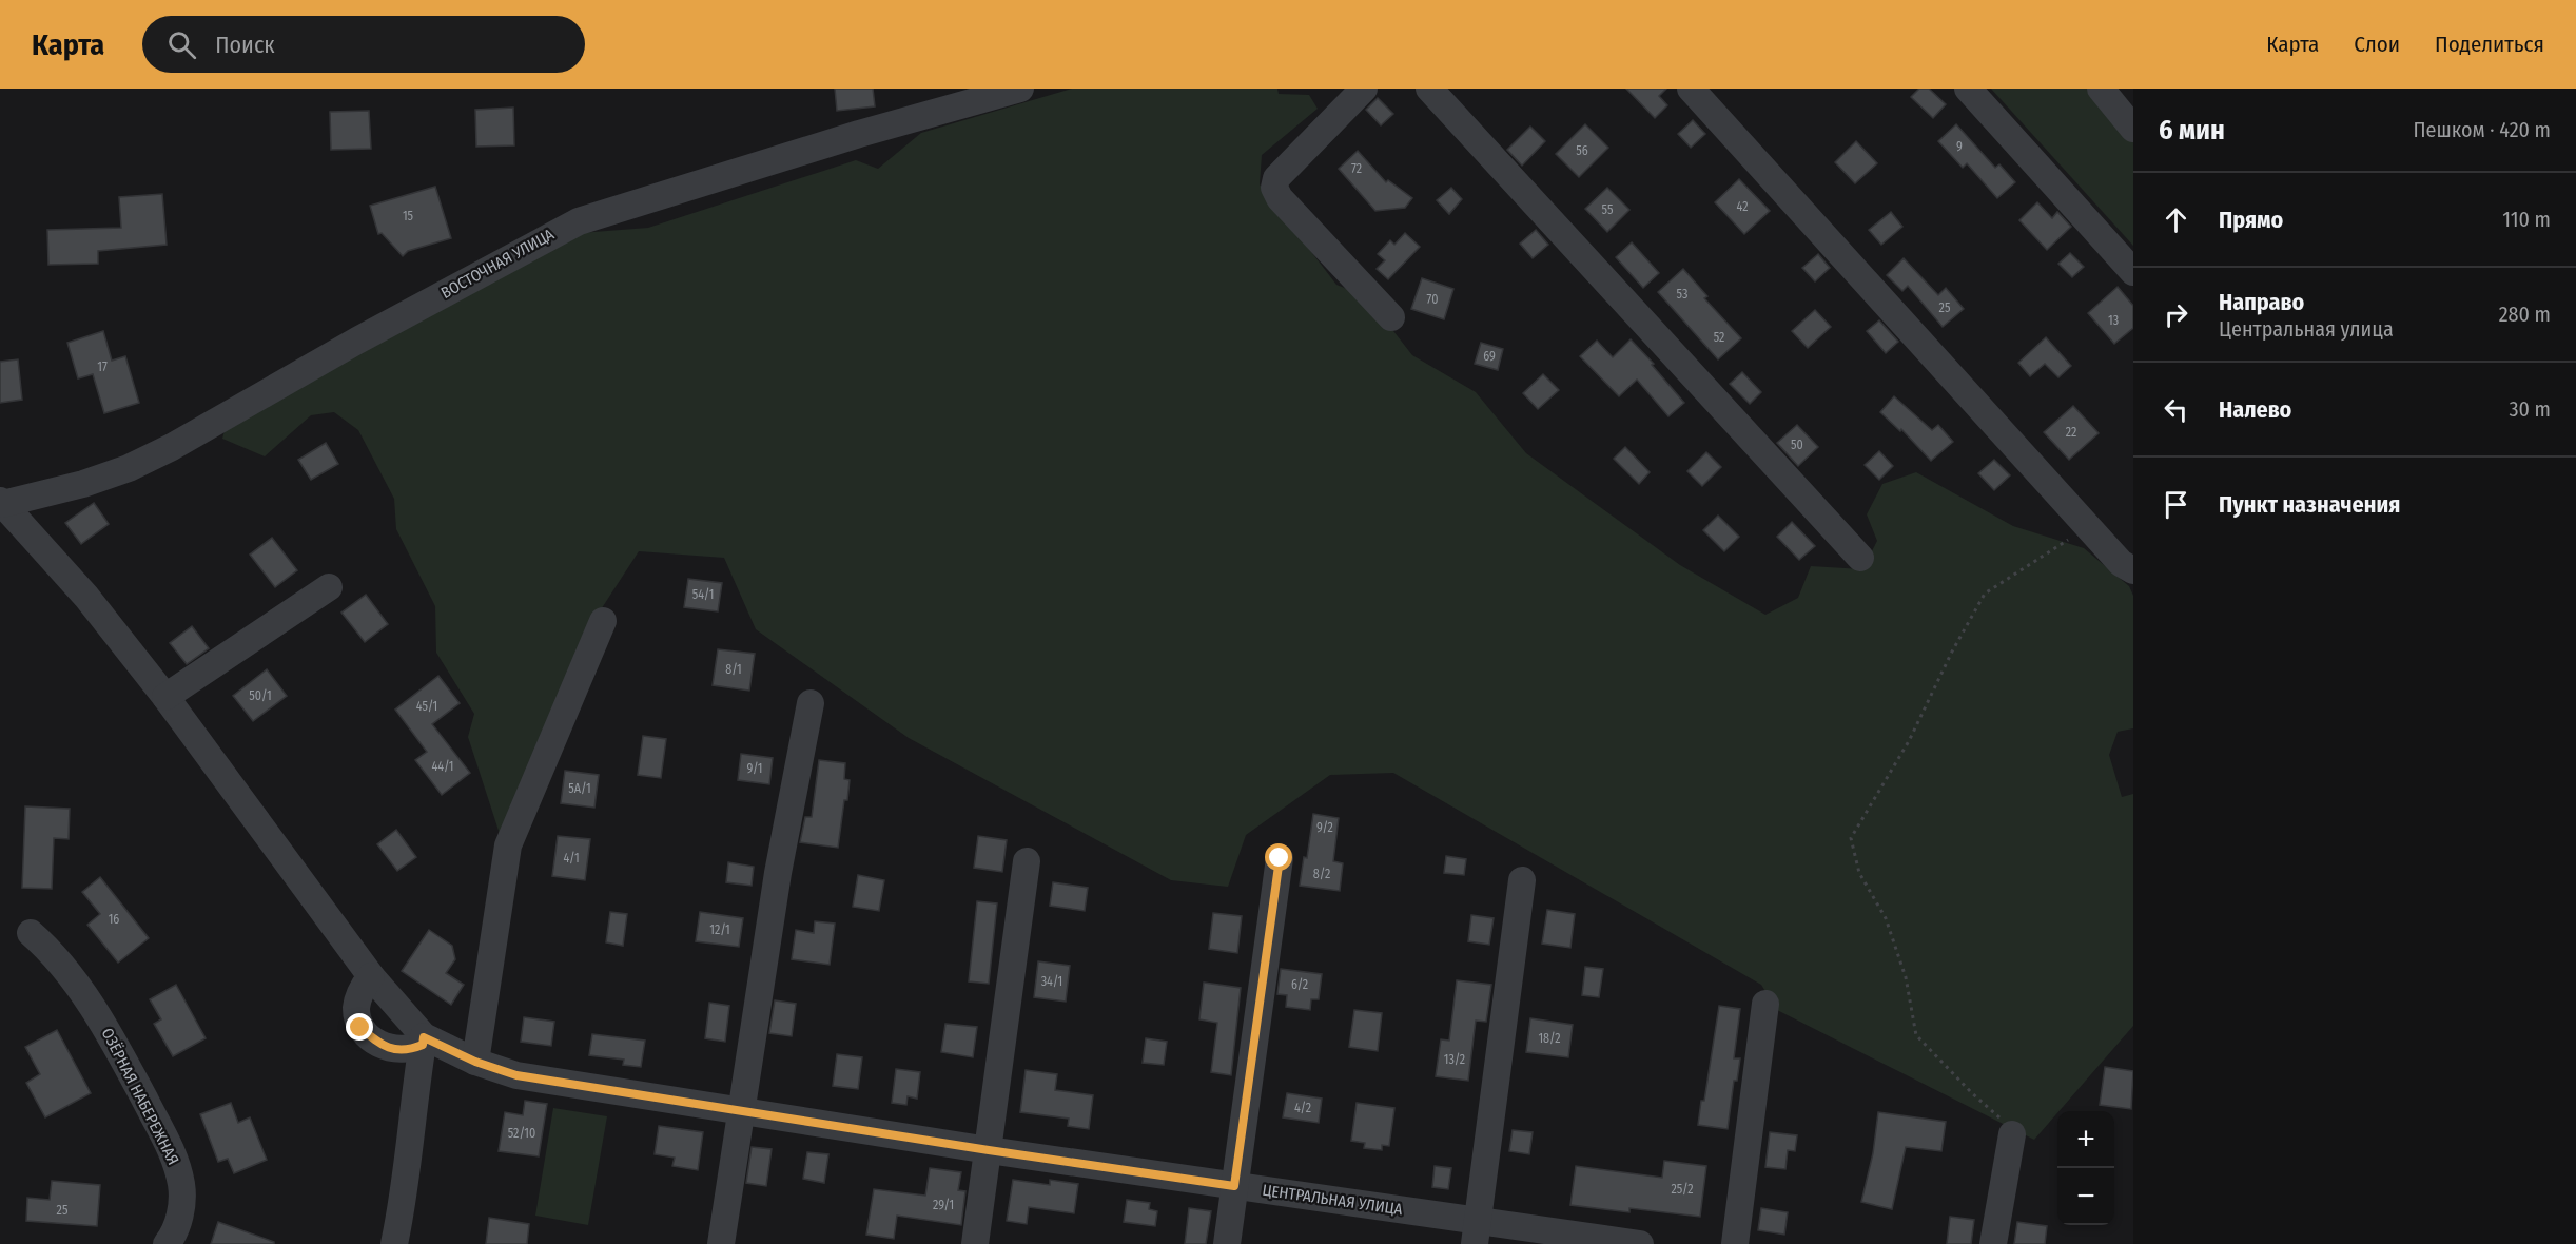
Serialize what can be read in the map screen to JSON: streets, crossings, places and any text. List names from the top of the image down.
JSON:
{
  "streets": {
    "street": ["ВОСТОЧНАЯ УЛИЦА", "ОЗЁРНАЯ НАБЕРЕЖНАЯ", "ЦЕНТРАЛЬНАЯ УЛИЦА"]
  },
  "house_numbers": [
    "9",
    "56",
    "72",
    "42",
    "55",
    "15",
    "53",
    "70",
    "25",
    "13",
    "52",
    "69",
    "17",
    "22",
    "50",
    "54/1",
    "8/1",
    "50/1",
    "45/1",
    "44/1",
    "9/1",
    "5А/1",
    "9/2",
    "4/1",
    "8/2",
    "16",
    "12/1",
    "34/1",
    "6/2",
    "18/2",
    "13/2",
    "4/2",
    "52/10",
    "25/2",
    "29/1",
    "25"
  ],
  "page": {
    "header": "Карта",
    "search": "Поиск",
    "nav": ["Карта", "Слои", "Поделиться"],
    "heading": ["6 мин", "Пешком · 420 m"],
    "list": [
      ["Прямо", "110 m"],
      ["Направо", "Центральная улица", "280 m"],
      ["Налево", "30 m"],
      "Пункт назначения"
    ],
    "map_buttons": ["+", "−"]
  }
}
